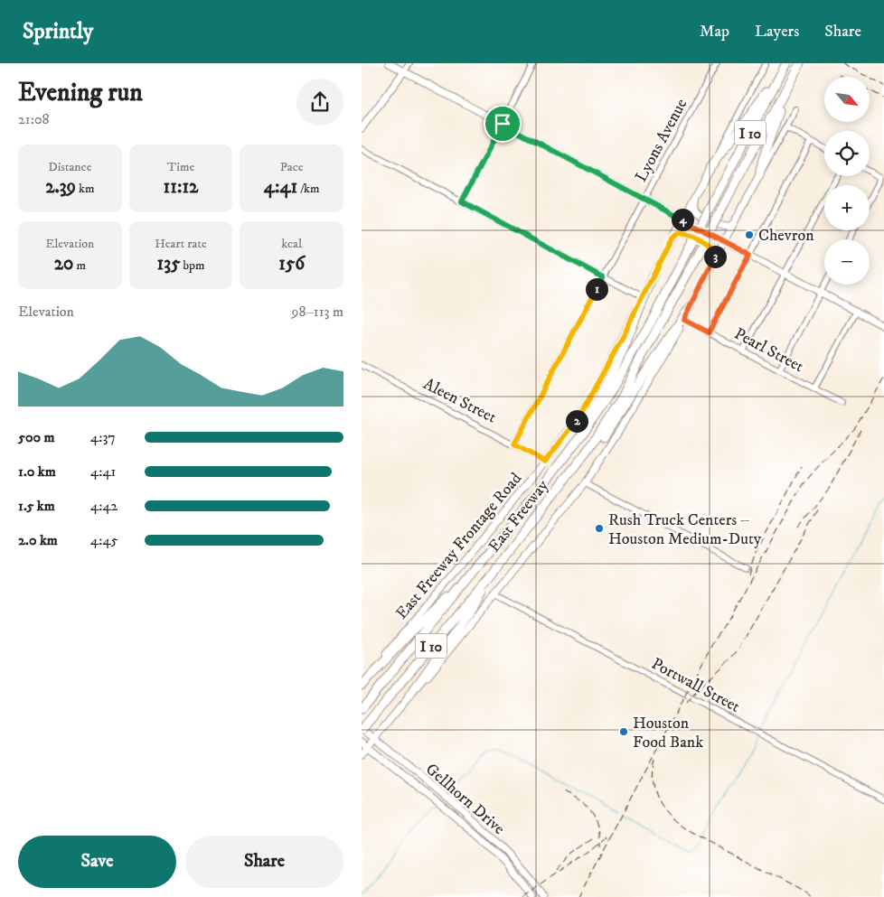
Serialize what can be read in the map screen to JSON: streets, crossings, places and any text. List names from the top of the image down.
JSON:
{
  "streets": {
    "highway": ["I 10", "East Freeway"],
    "main road": ["East Freeway Frontage Road", "Gellhorn Drive"],
    "street": [
      "Lyons Avenue",
      "Pearl Street",
      "Aleen Street",
      "Portwall Street"
    ]
  },
  "crossings": [
    ["Lyons Avenue", "Aleen Street"],
    ["Aleen Street", "East Freeway Frontage Road"],
    ["East Freeway", "Gellhorn Drive"]
  ],
  "places": ["Chevron", "Rush Truck Centers – Houston Medium-Duty", "Houston Food Bank"],
  "north": "bottom right",
  "page": {
    "header": "Sprintly",
    "nav": ["Map", "Layers", "Share"],
    "heading": ["Evening run", "21:08"],
    "map_buttons": ["+", "−"],
    "stats": [
      ["Distance", "2.39 km"],
      ["Time", "11:12"],
      ["Pace", "4:41 /km"],
      ["Elevation", "20 m"],
      ["Heart rate", "135 bpm"],
      ["kcal", "156"]
    ],
    "pins": [
      "4",
      "3",
      "1",
      "2"
    ],
    "chart": ["Elevation", "98–113 m"],
    "list": [
      {
        "name": "500 m",
        "note": "4:37"
      },
      {
        "name": "1.0 km",
        "note": "4:41"
      },
      {
        "name": "1.5 km",
        "note": "4:42"
      },
      {
        "name": "2.0 km",
        "note": "4:45"
      }
    ],
    "buttons": ["Save", "Share"]
  }
}
